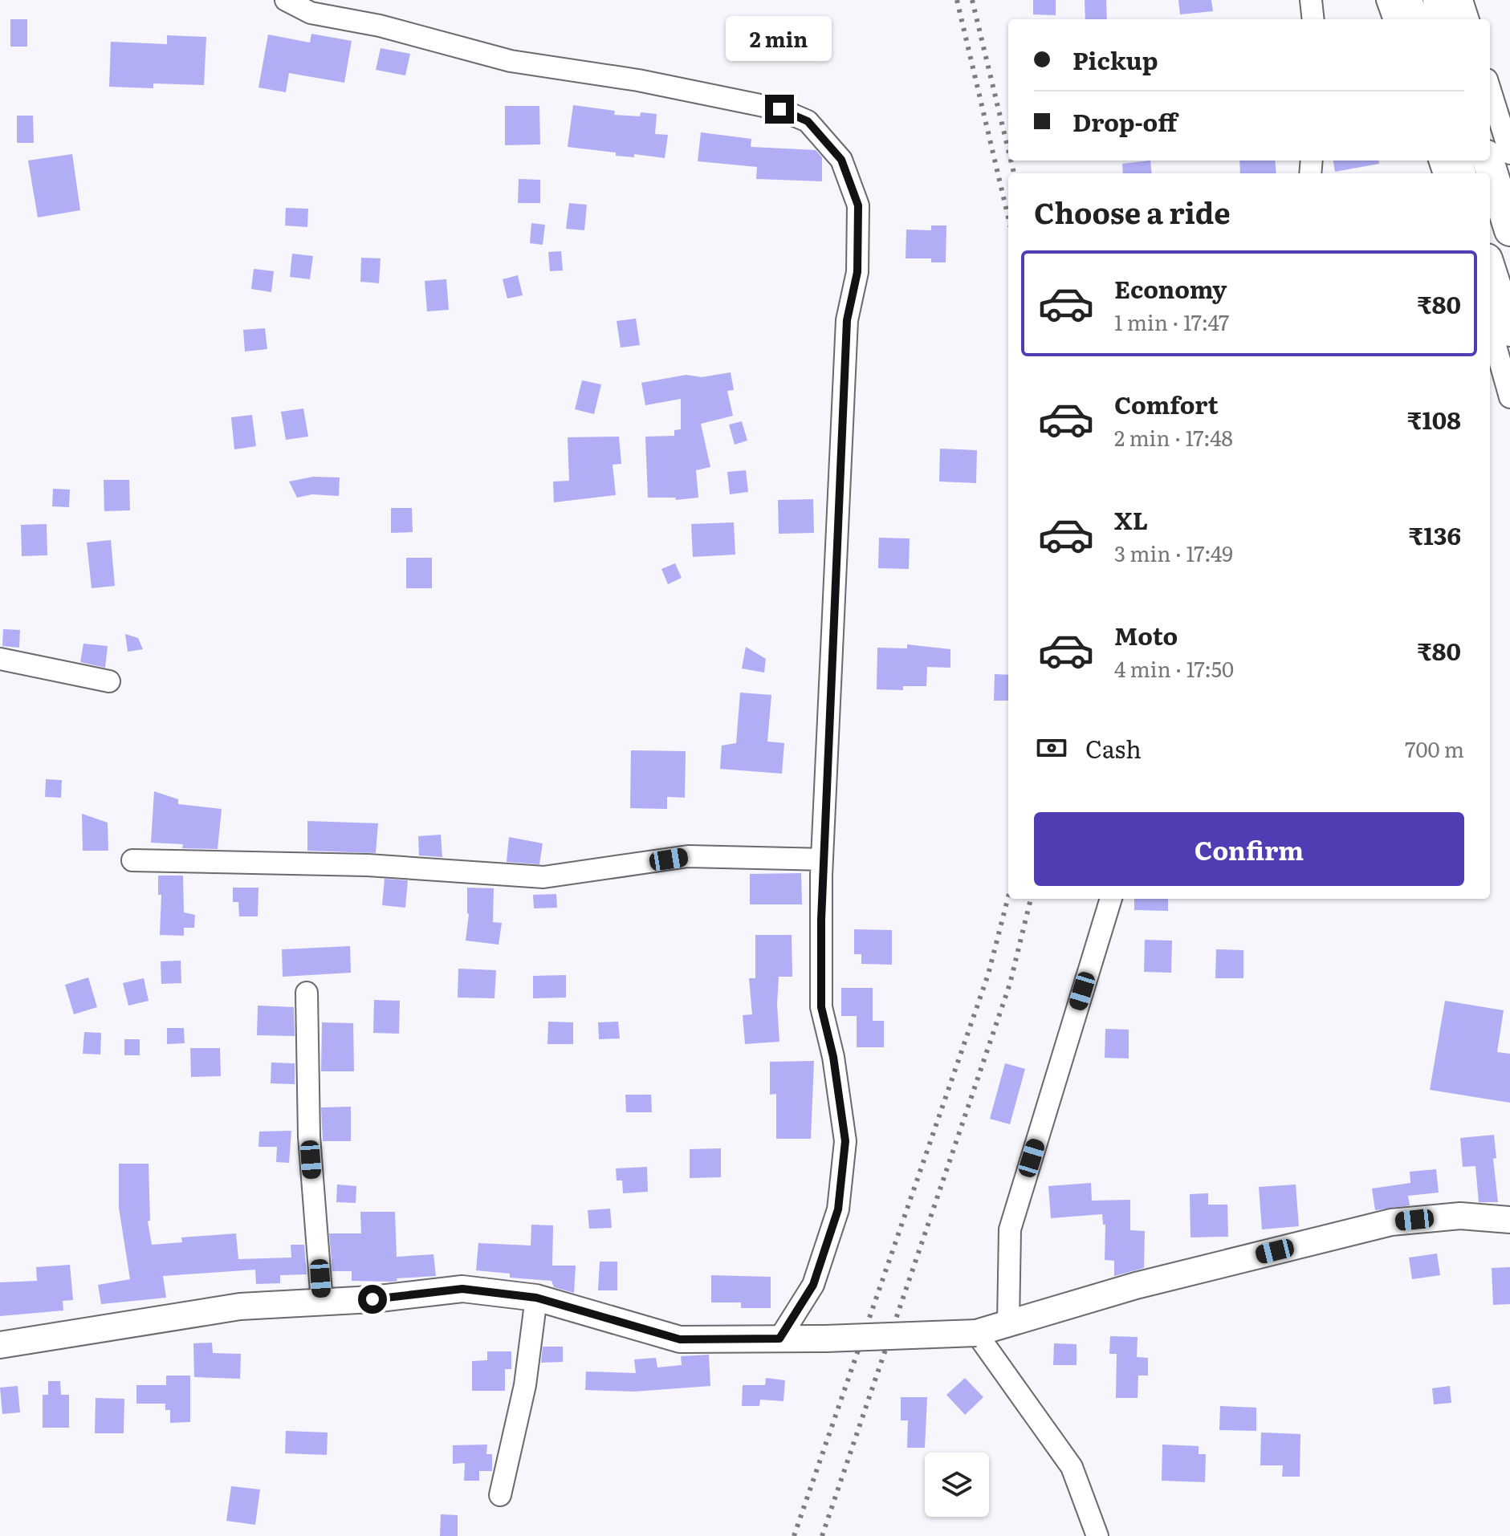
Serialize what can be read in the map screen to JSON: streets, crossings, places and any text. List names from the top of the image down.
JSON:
{
  "page": {
    "bubble": "2 min",
    "banner": ["Pickup", "Drop-off"],
    "heading": "Choose a ride",
    "list": [
      {
        "name": "Economy",
        "note": "1 min · 17:47",
        "value": "₹80"
      },
      {
        "name": "Comfort",
        "note": "2 min · 17:48",
        "value": "₹108"
      },
      {
        "name": "XL",
        "note": "3 min · 17:49",
        "value": "₹136"
      },
      {
        "name": "Moto",
        "note": "4 min · 17:50",
        "value": "₹80"
      }
    ],
    "pay": ["Cash", "700 m"],
    "buttons": "Confirm"
  }
}
